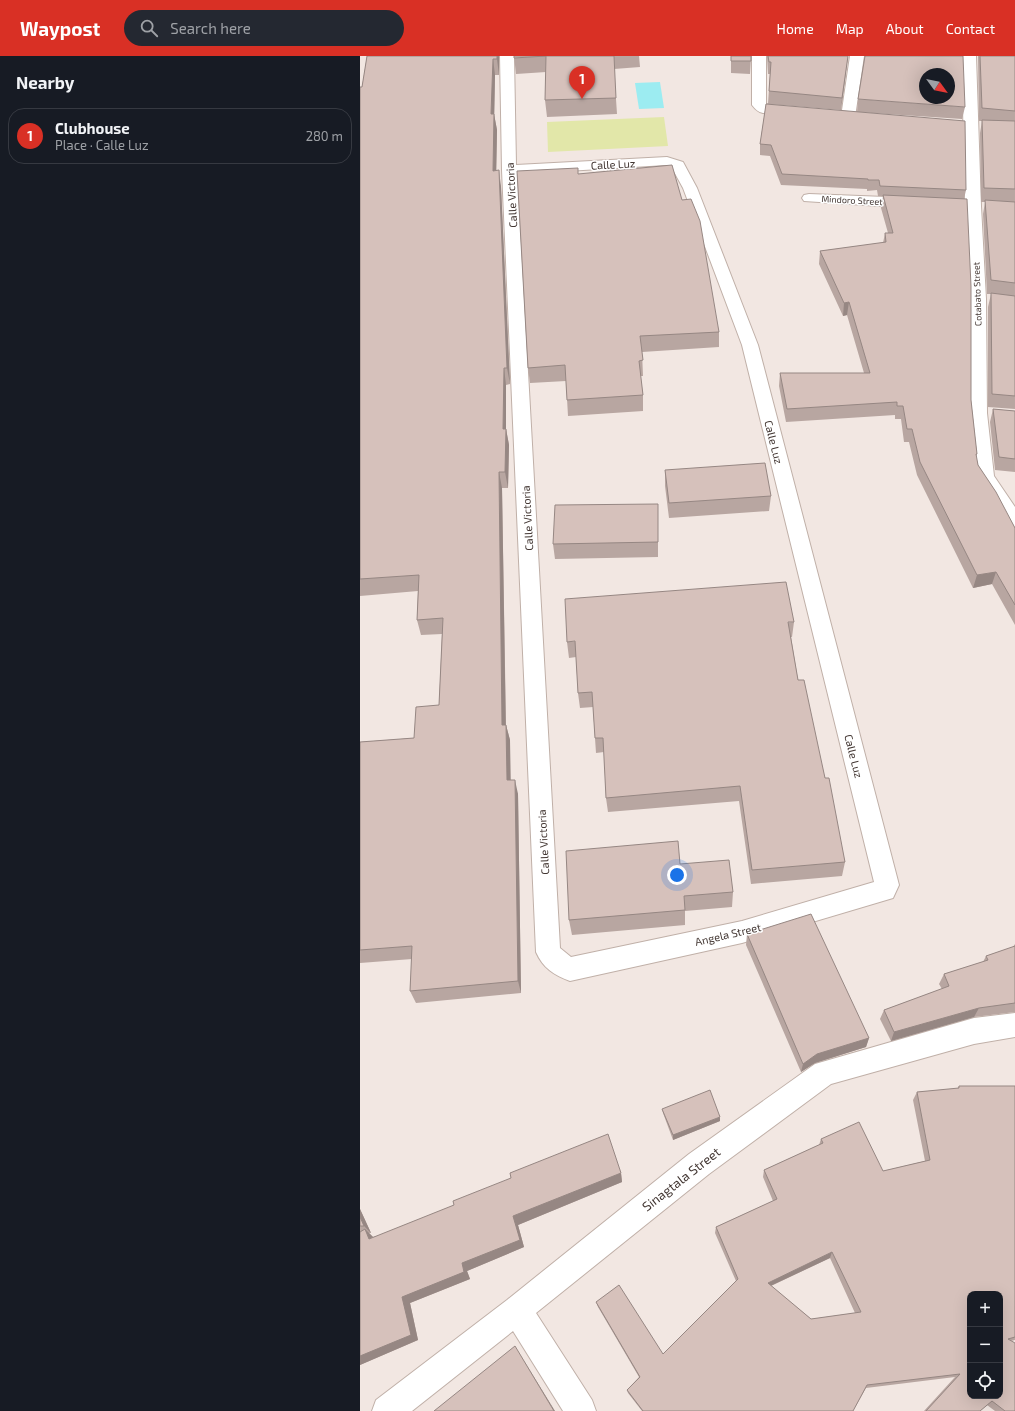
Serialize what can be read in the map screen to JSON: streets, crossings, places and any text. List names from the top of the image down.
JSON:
{
  "streets": {
    "street": [
      "Calle Luz",
      "Calle Victoria",
      "Mindoro Street",
      "Cotabato Street",
      "Angela Street",
      "Sinagtala Street"
    ]
  },
  "crossings": [
    ["Calle Luz", "Calle Victoria"],
    ["Calle Luz", "Angela Street"],
    ["Calle Victoria", "Angela Street"]
  ],
  "north": "bottom right",
  "page": {
    "header": "Waypost",
    "search": "Search here",
    "nav": [
      "Home",
      "Map",
      "About",
      "Contact"
    ],
    "heading": "Nearby",
    "pins": "1",
    "list": [
      {
        "mark": "1",
        "name": "Clubhouse",
        "note": "Place · Calle Luz",
        "value": "280 m"
      }
    ],
    "map_buttons": ["+", "−"]
  }
}
